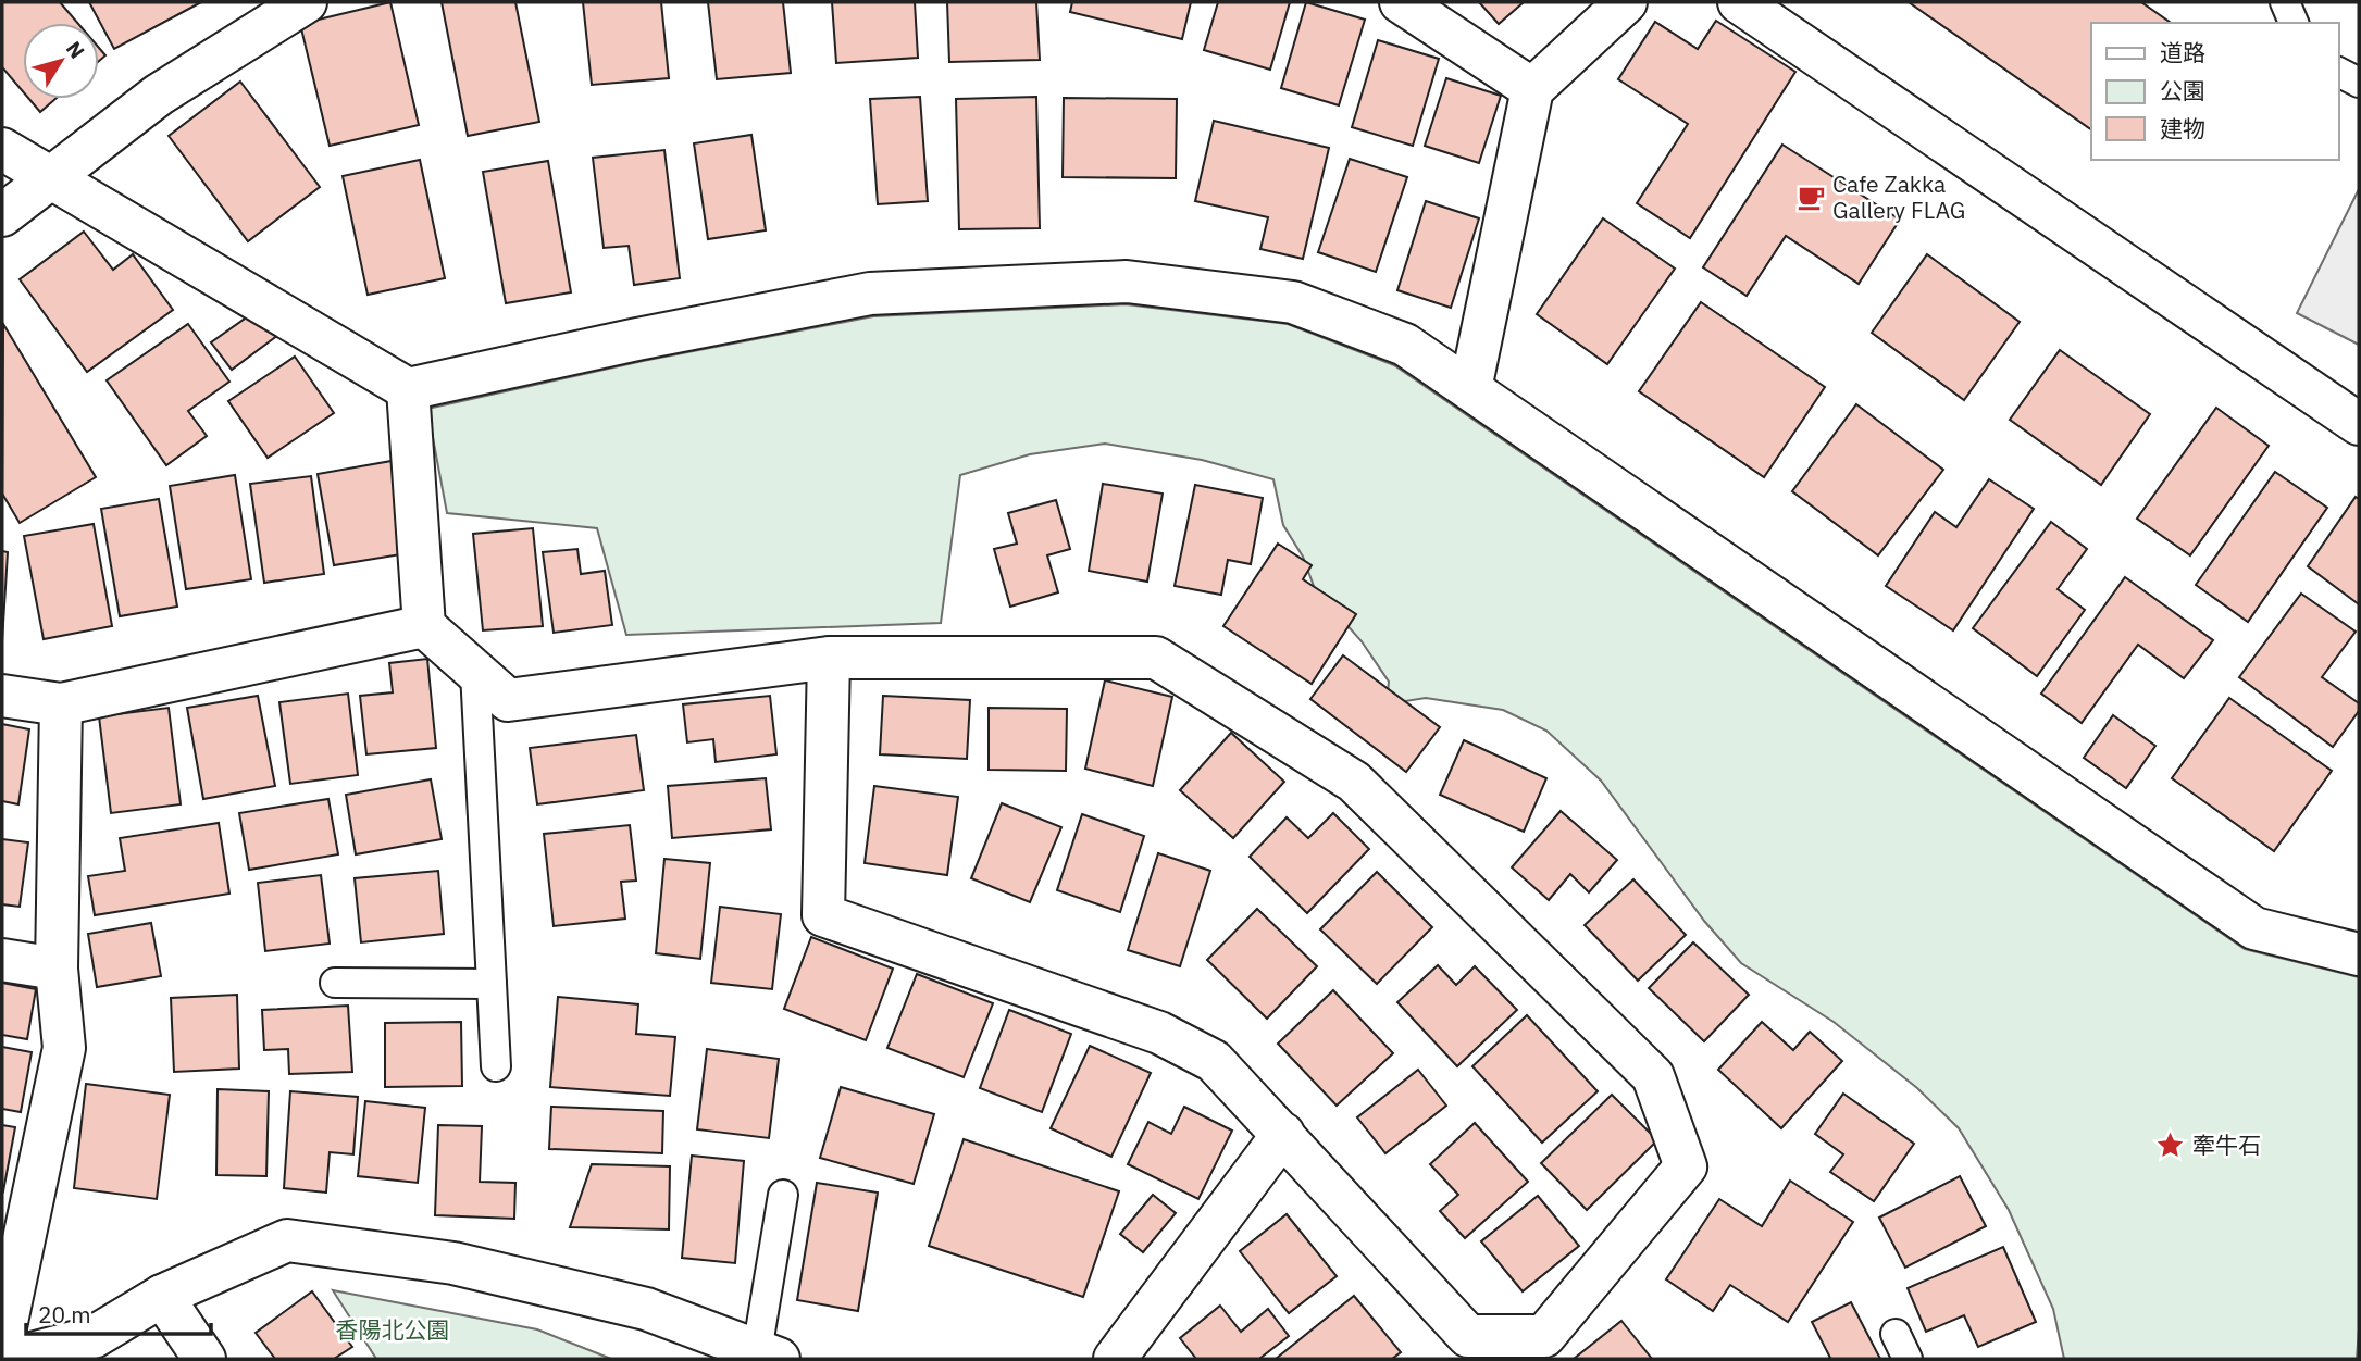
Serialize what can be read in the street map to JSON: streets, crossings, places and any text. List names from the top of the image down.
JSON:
{
  "parks": ["香陽北公園"],
  "places": {
    "cafe": ["Cafe Zakka Gallery FLAG"],
    "place": ["牽牛石"]
  },
  "legend": ["道路", "公園", "建物"],
  "scale_bar": "20 m",
  "north": "top right"
}
